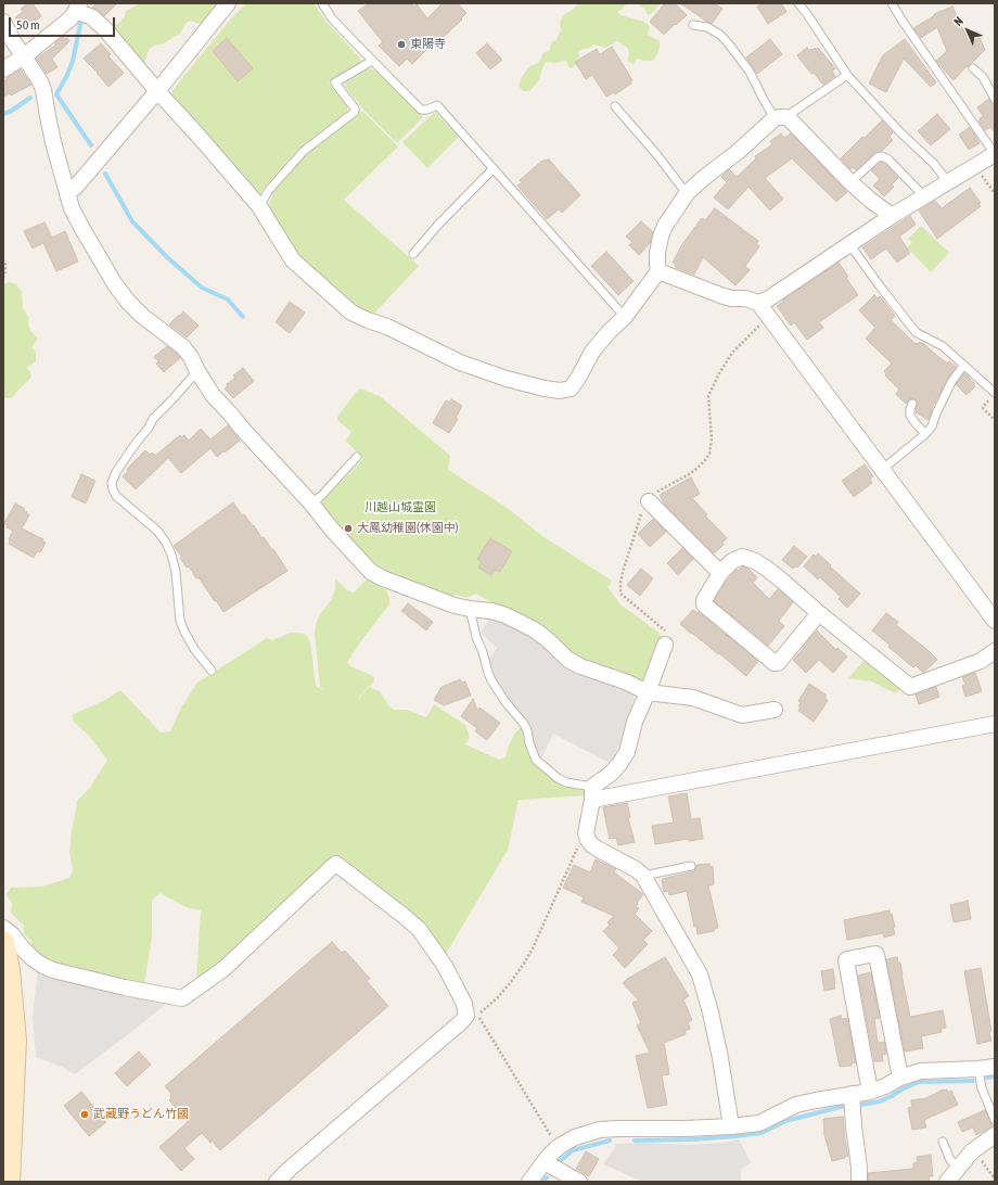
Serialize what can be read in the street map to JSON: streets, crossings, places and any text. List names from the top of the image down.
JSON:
{
  "parks": ["川越山城霊園"],
  "places": ["東陽寺", "大鳳幼稚園(休園中)", "武蔵野うどん竹國"],
  "scale_bar": "50 m",
  "north": "top left"
}
